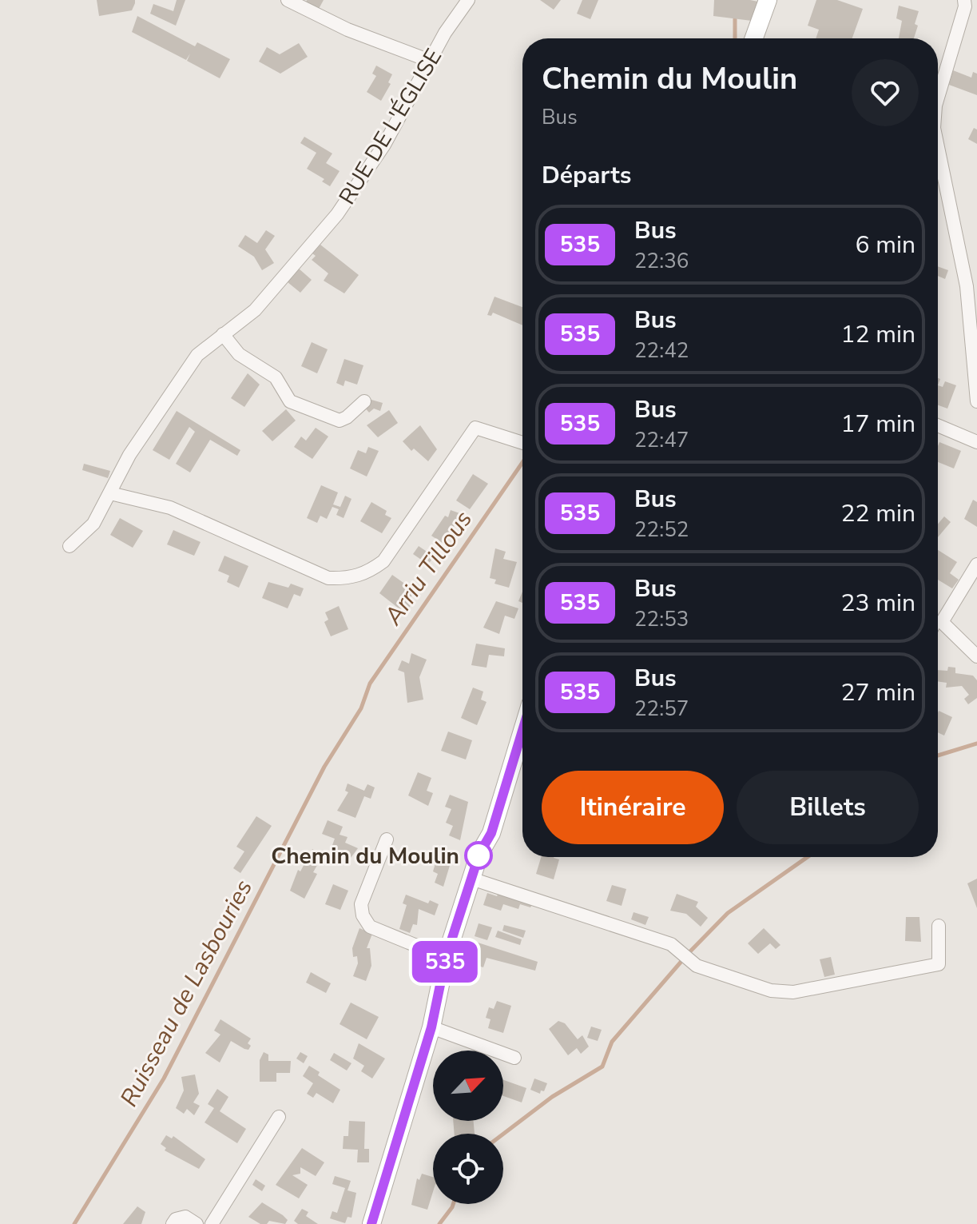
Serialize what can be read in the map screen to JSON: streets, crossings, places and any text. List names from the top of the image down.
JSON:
{
  "streets": {
    "street": ["RUE DE L'ÉGLISE"]
  },
  "water": ["Arriu Tillous", "Ruisseau de Lasbouries"],
  "places": ["Chemin du Moulin"],
  "lines": ["bus line 535"],
  "north": "top right",
  "page": {
    "on_map": "535",
    "heading": [
      ["Chemin du Moulin", "Bus"],
      "Départs"
    ],
    "list": [
      {
        "mark": "535",
        "name": "Bus",
        "note": "22:36",
        "value": "6 min"
      },
      {
        "mark": "535",
        "name": "Bus",
        "note": "22:42",
        "value": "12 min"
      },
      {
        "mark": "535",
        "name": "Bus",
        "note": "22:47",
        "value": "17 min"
      },
      {
        "mark": "535",
        "name": "Bus",
        "note": "22:52",
        "value": "22 min"
      },
      {
        "mark": "535",
        "name": "Bus",
        "note": "22:53",
        "value": "23 min"
      },
      {
        "mark": "535",
        "name": "Bus",
        "note": "22:57",
        "value": "27 min"
      }
    ],
    "buttons": ["Itinéraire", "Billets"]
  }
}
